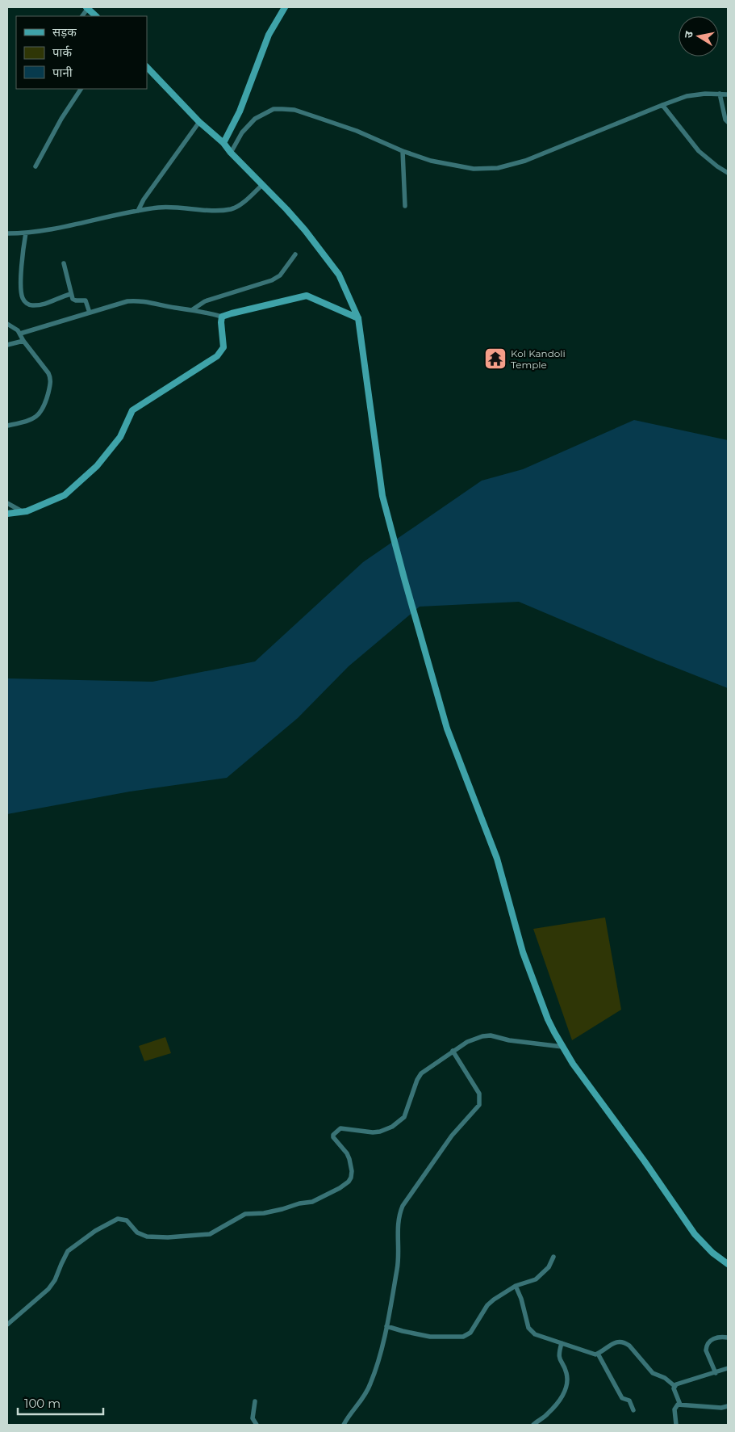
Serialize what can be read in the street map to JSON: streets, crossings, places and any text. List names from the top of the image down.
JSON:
{
  "places": {
    "temple": ["Kol Kandoli Temple"]
  },
  "legend": ["सड़क", "पार्क", "पानी"],
  "scale_bar": "100 m",
  "north": "left"
}
